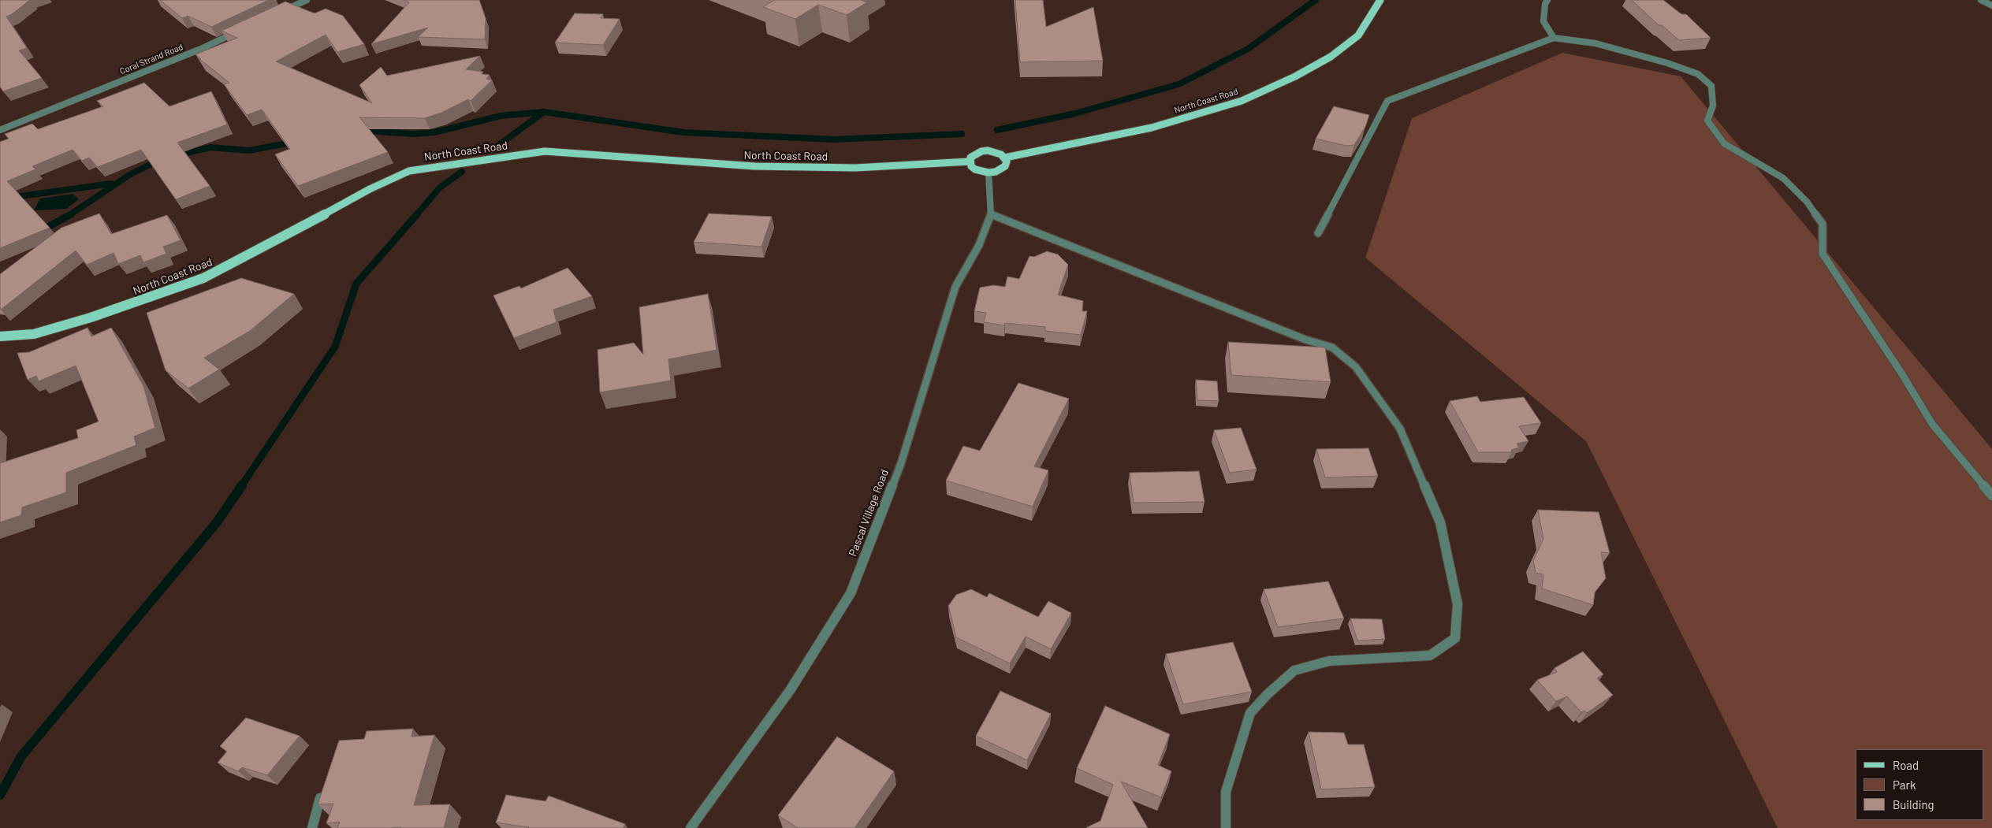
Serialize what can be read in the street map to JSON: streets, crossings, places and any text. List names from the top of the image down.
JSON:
{
  "streets": {
    "main road": ["North Coast Road"],
    "street": ["Coral Strand Road", "Pascal Village Road"]
  },
  "legend": ["Road", "Park", "Building"]
}
